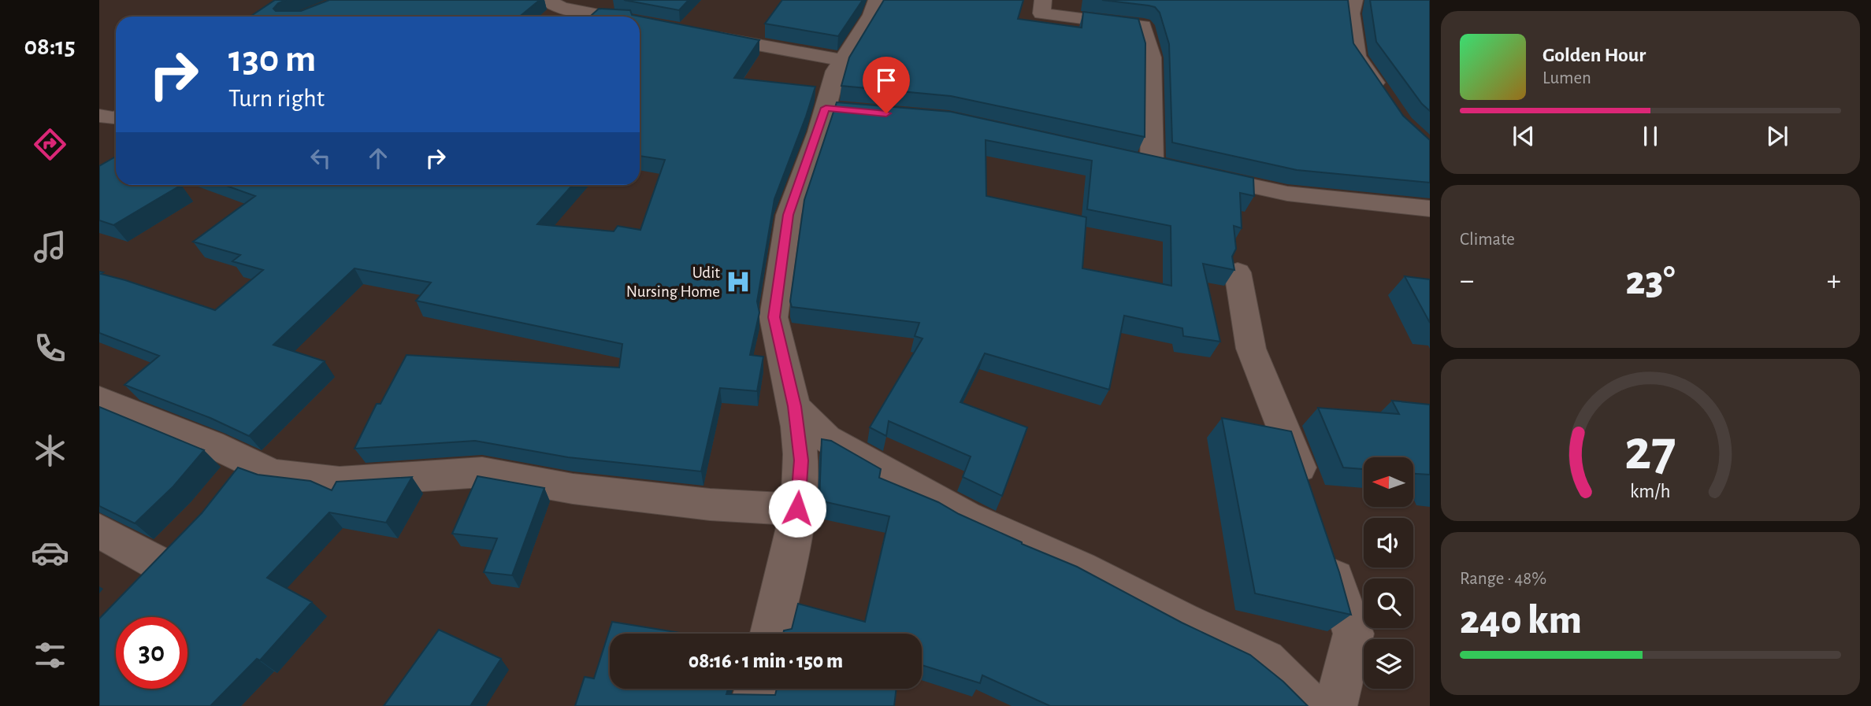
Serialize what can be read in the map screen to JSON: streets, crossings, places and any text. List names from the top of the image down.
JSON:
{
  "places": {
    "hospital": ["Udit Nursing Home"]
  },
  "north": "left",
  "page": {
    "tabs": "08:15",
    "turn": ["130 m", "Turn right"],
    "song": ["Golden Hour", "Lumen"],
    "tile": [
      "Climate",
      ["Range · 48%", "240 km"]
    ],
    "heat": ["−", "23°", "+"],
    "limit": "30",
    "trip": "08:16 · 1 min · 150 m",
    "gauge": ["27", "km/h"]
  }
}
